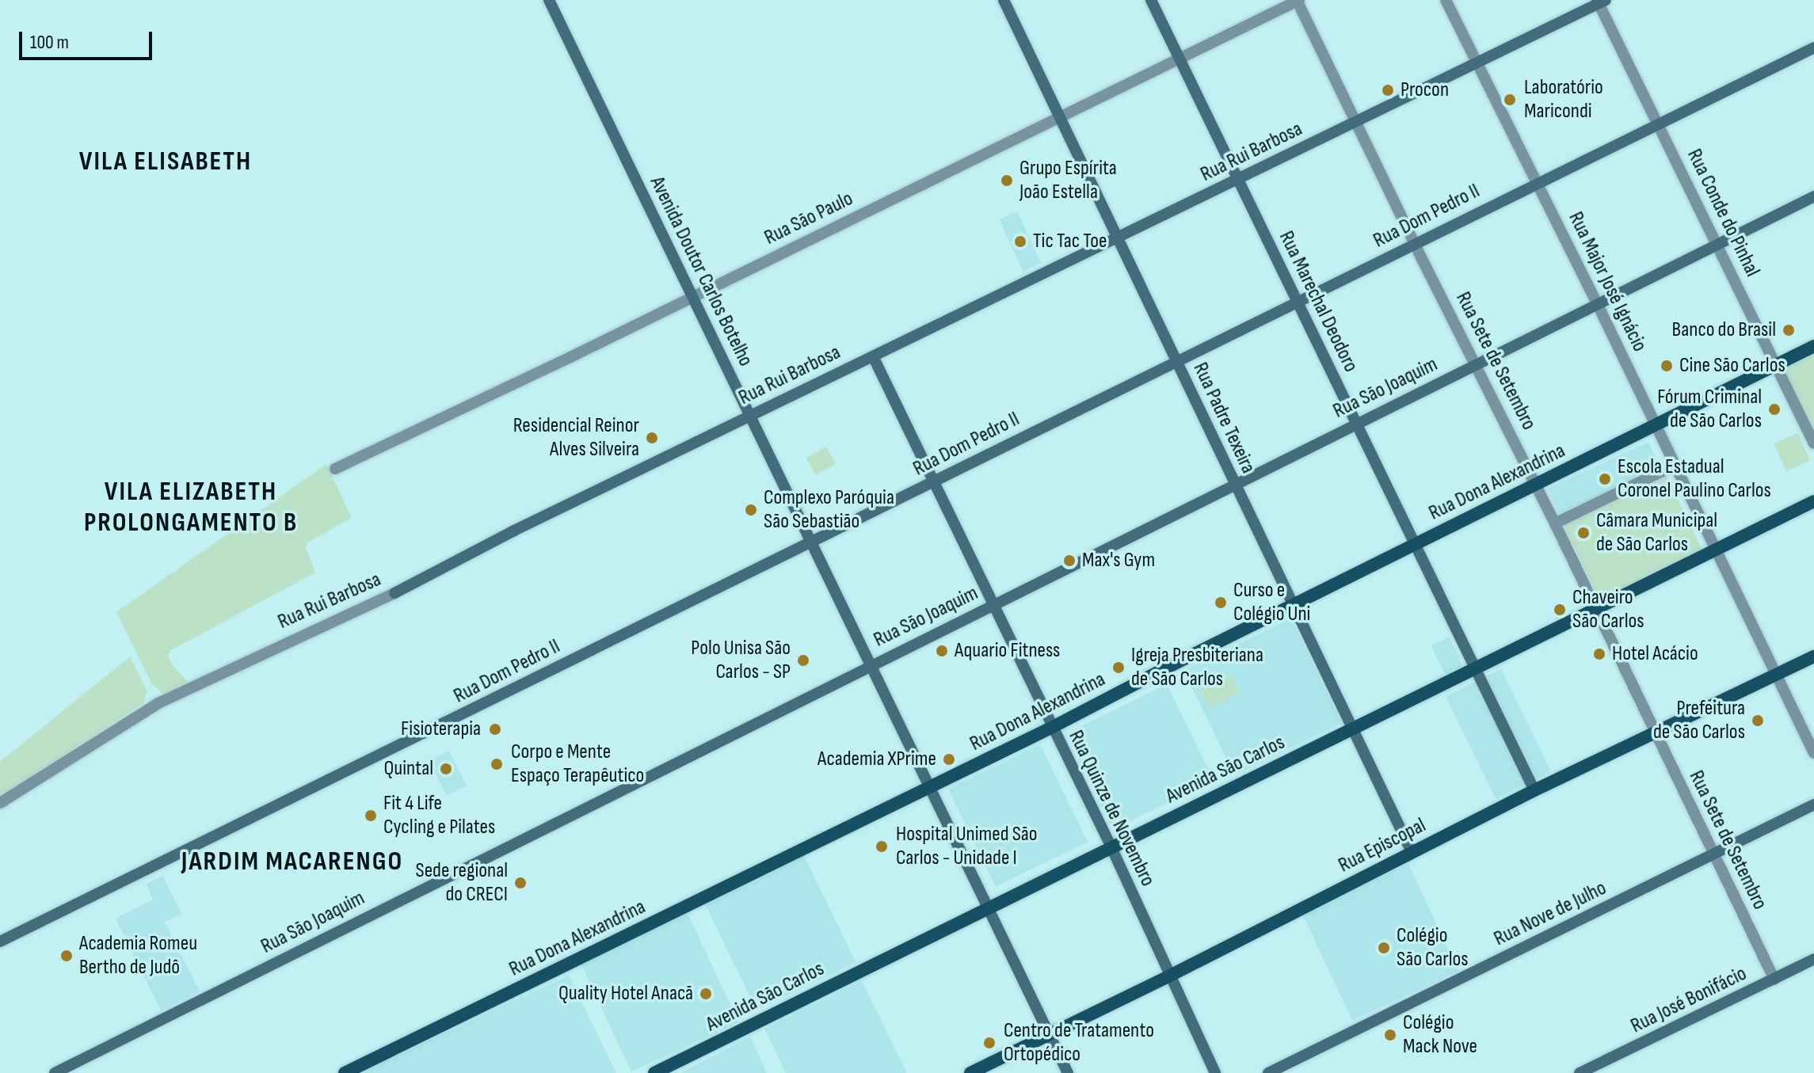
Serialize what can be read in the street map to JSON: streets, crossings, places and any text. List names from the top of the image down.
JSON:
{
  "streets": {
    "main road": [
      "Rua Rui Barbosa",
      "Rua Dom Pedro II",
      "Avenida Doutor Carlos Botelho",
      "Rua Marechal Deodoro",
      "Rua São Joaquim",
      "Rua Padre Texeira",
      "Rua Dona Alexandrina",
      "Avenida São Carlos",
      "Rua Quinze de Novembro",
      "Rua Episcopal",
      "Rua Nove de Julho",
      "Rua José Bonifácio"
    ],
    "street": [
      "Rua Conde do Pinhal",
      "Rua São Paulo",
      "Rua Major José Ignácio",
      "Rua Sete de Setembro"
    ]
  },
  "crossings": [
    ["Rua Rui Barbosa", "Rua Conde do Pinhal"],
    ["Rua Rui Barbosa", "Avenida Doutor Carlos Botelho"],
    ["Rua Rui Barbosa", "Rua Major José Ignácio"],
    ["Rua Rui Barbosa", "Rua Marechal Deodoro"],
    ["Rua Rui Barbosa", "Rua Sete de Setembro"],
    ["Rua Rui Barbosa", "Rua Padre Texeira"],
    ["Rua Rui Barbosa", "Rua Quinze de Novembro"],
    ["Rua Conde do Pinhal", "Rua Dom Pedro II"],
    ["Rua Conde do Pinhal", "Rua São Joaquim"],
    ["Rua Conde do Pinhal", "Rua Dona Alexandrina"],
    ["Rua Dom Pedro II", "Avenida Doutor Carlos Botelho"],
    ["Rua Dom Pedro II", "Rua Major José Ignácio"],
    ["Rua Dom Pedro II", "Rua Marechal Deodoro"],
    ["Rua Dom Pedro II", "Rua Sete de Setembro"],
    ["Rua Dom Pedro II", "Rua Padre Texeira"],
    ["Rua Dom Pedro II", "Rua Quinze de Novembro"],
    ["Rua São Paulo", "Avenida Doutor Carlos Botelho"],
    ["Rua São Paulo", "Rua Marechal Deodoro"],
    ["Rua São Paulo", "Rua Sete de Setembro"],
    ["Rua São Paulo", "Rua Padre Texeira"],
    ["Avenida Doutor Carlos Botelho", "Rua São Joaquim"],
    ["Avenida Doutor Carlos Botelho", "Rua Dona Alexandrina"],
    ["Avenida Doutor Carlos Botelho", "Avenida São Carlos"],
    ["Avenida Doutor Carlos Botelho", "Rua Episcopal"],
    ["Rua Major José Ignácio", "Rua São Joaquim"],
    ["Rua Major José Ignácio", "Rua Dona Alexandrina"],
    ["Rua Major José Ignácio", "Avenida São Carlos"],
    ["Rua Major José Ignácio", "Rua Episcopal"],
    ["Rua Marechal Deodoro", "Rua São Joaquim"],
    ["Rua Marechal Deodoro", "Rua Dona Alexandrina"],
    ["Rua Marechal Deodoro", "Avenida São Carlos"],
    ["Rua Marechal Deodoro", "Rua Episcopal"],
    ["Rua Sete de Setembro", "Rua São Joaquim"],
    ["Rua Sete de Setembro", "Rua Dona Alexandrina"],
    ["Rua Sete de Setembro", "Avenida São Carlos"],
    ["Rua Sete de Setembro", "Rua Episcopal"],
    ["Rua Sete de Setembro", "Rua Nove de Julho"],
    ["Rua Sete de Setembro", "Rua José Bonifácio"],
    ["Rua São Joaquim", "Rua Padre Texeira"],
    ["Rua São Joaquim", "Rua Quinze de Novembro"],
    ["Rua Padre Texeira", "Rua Dona Alexandrina"],
    ["Rua Padre Texeira", "Avenida São Carlos"],
    ["Rua Padre Texeira", "Rua Episcopal"],
    ["Rua Dona Alexandrina", "Rua Quinze de Novembro"],
    ["Avenida São Carlos", "Rua Quinze de Novembro"],
    ["Rua Quinze de Novembro", "Rua Episcopal"]
  ],
  "districts": ["VILA ELISABETH", "VILA ELIZABETH PROLONGAMENTO B", "JARDIM MACARENGO"],
  "places": [
    "Procon",
    "Laboratório Maricondi",
    "Grupo Espírita João Estella",
    "Tic Tac Toe",
    "Banco do Brasil",
    "Cine São Carlos",
    "Fórum Criminal de São Carlos",
    "Residencial Reinor Alves Silveira",
    "Escola Estadual Coronel Paulino Carlos",
    "Complexo Paróquia São Sebastião",
    "Câmara Municipal de São Carlos",
    "Max's Gym",
    "Curso e Colégio Uni",
    "Chaveiro São Carlos",
    "Aquario Fitness",
    "Hotel Acácio",
    "Polo Unisa São Carlos - SP",
    "Igreja Presbiteriana de São Carlos",
    "Prefeitura de São Carlos",
    "Fisioterapia",
    "Academia XPrime",
    "Corpo e Mente Espaço Terapêutico",
    "Quintal",
    "Fit 4 Life Cycling e Pilates",
    "Hospital Unimed São Carlos - Unidade I",
    "Sede regional do CRECI",
    "Colégio São Carlos",
    "Academia Romeu Bertho de Judô",
    "Quality Hotel Anacã",
    "Colégio Mack Nove",
    "Centro de Tratamento Ortopédico"
  ],
  "scale_bar": "100 m"
}
